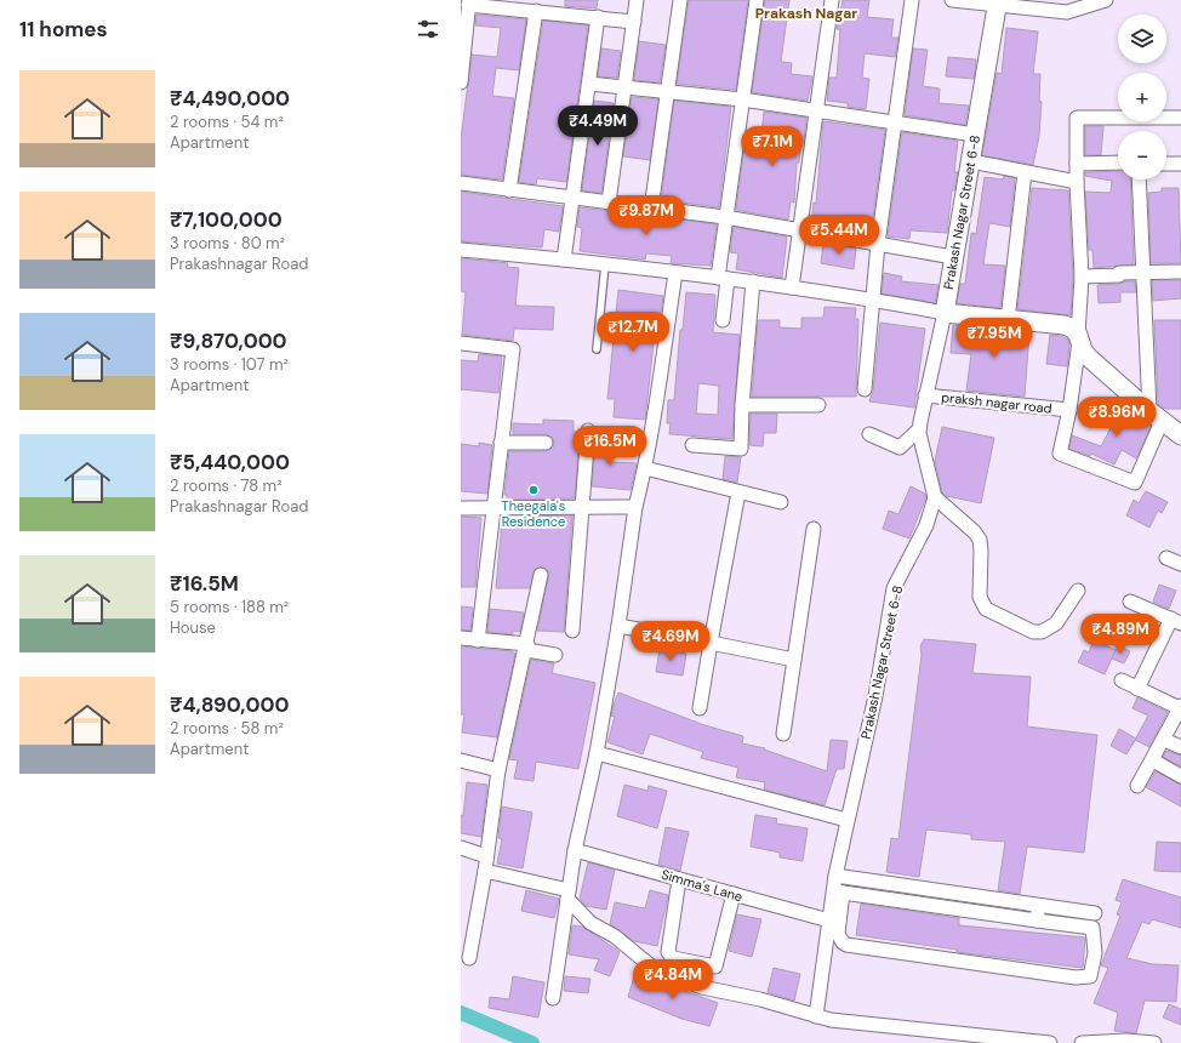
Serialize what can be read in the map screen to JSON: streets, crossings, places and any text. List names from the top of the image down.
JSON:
{
  "streets": {
    "street": ["Prakash Nagar Street 6-8", "praksh nagar road", "Simma's Lane"]
  },
  "crossings": [
    ["Prakash Nagar Street 6-8", "praksh nagar road"],
    ["Prakash Nagar Street 6-8", "Simma's Lane"]
  ],
  "districts": ["Prakash Nagar"],
  "places": ["Theegala's Residence"],
  "page": {
    "heading": "11 homes",
    "map_buttons": ["+", "−"],
    "list": [
      {
        "name": "₹4,490,000",
        "note": "2 rooms · 54 m² · Apartment"
      },
      {
        "name": "₹7,100,000",
        "note": "3 rooms · 80 m² · Prakashnagar Road"
      },
      {
        "name": "₹9,870,000",
        "note": "3 rooms · 107 m² · Apartment"
      },
      {
        "name": "₹5,440,000",
        "note": "2 rooms · 78 m² · Prakashnagar Road"
      },
      {
        "name": "₹16.5M",
        "note": "5 rooms · 188 m² · House"
      },
      {
        "name": "₹4,890,000",
        "note": "2 rooms · 58 m² · Apartment"
      }
    ],
    "price": [
      "₹4.49M",
      "₹7.1M",
      "₹9.87M",
      "₹5.44M",
      "₹12.7M",
      "₹7.95M",
      "₹8.96M",
      "₹16.5M",
      "₹4.89M",
      "₹4.69M",
      "₹4.84M"
    ]
  }
}
